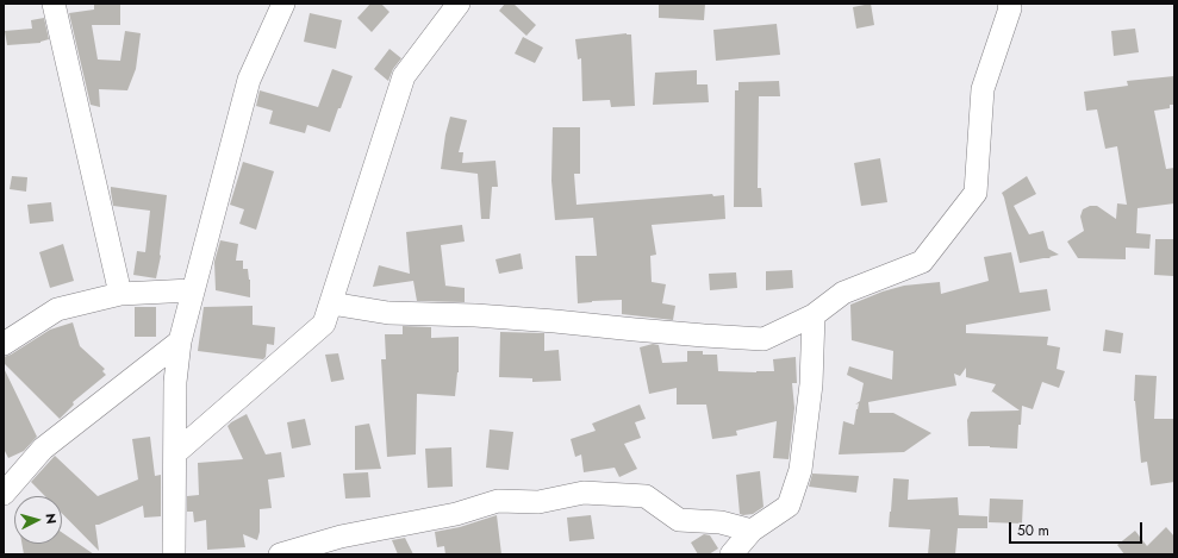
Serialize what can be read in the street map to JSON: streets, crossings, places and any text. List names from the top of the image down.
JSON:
{
  "scale_bar": "50 m",
  "north": "right"
}
